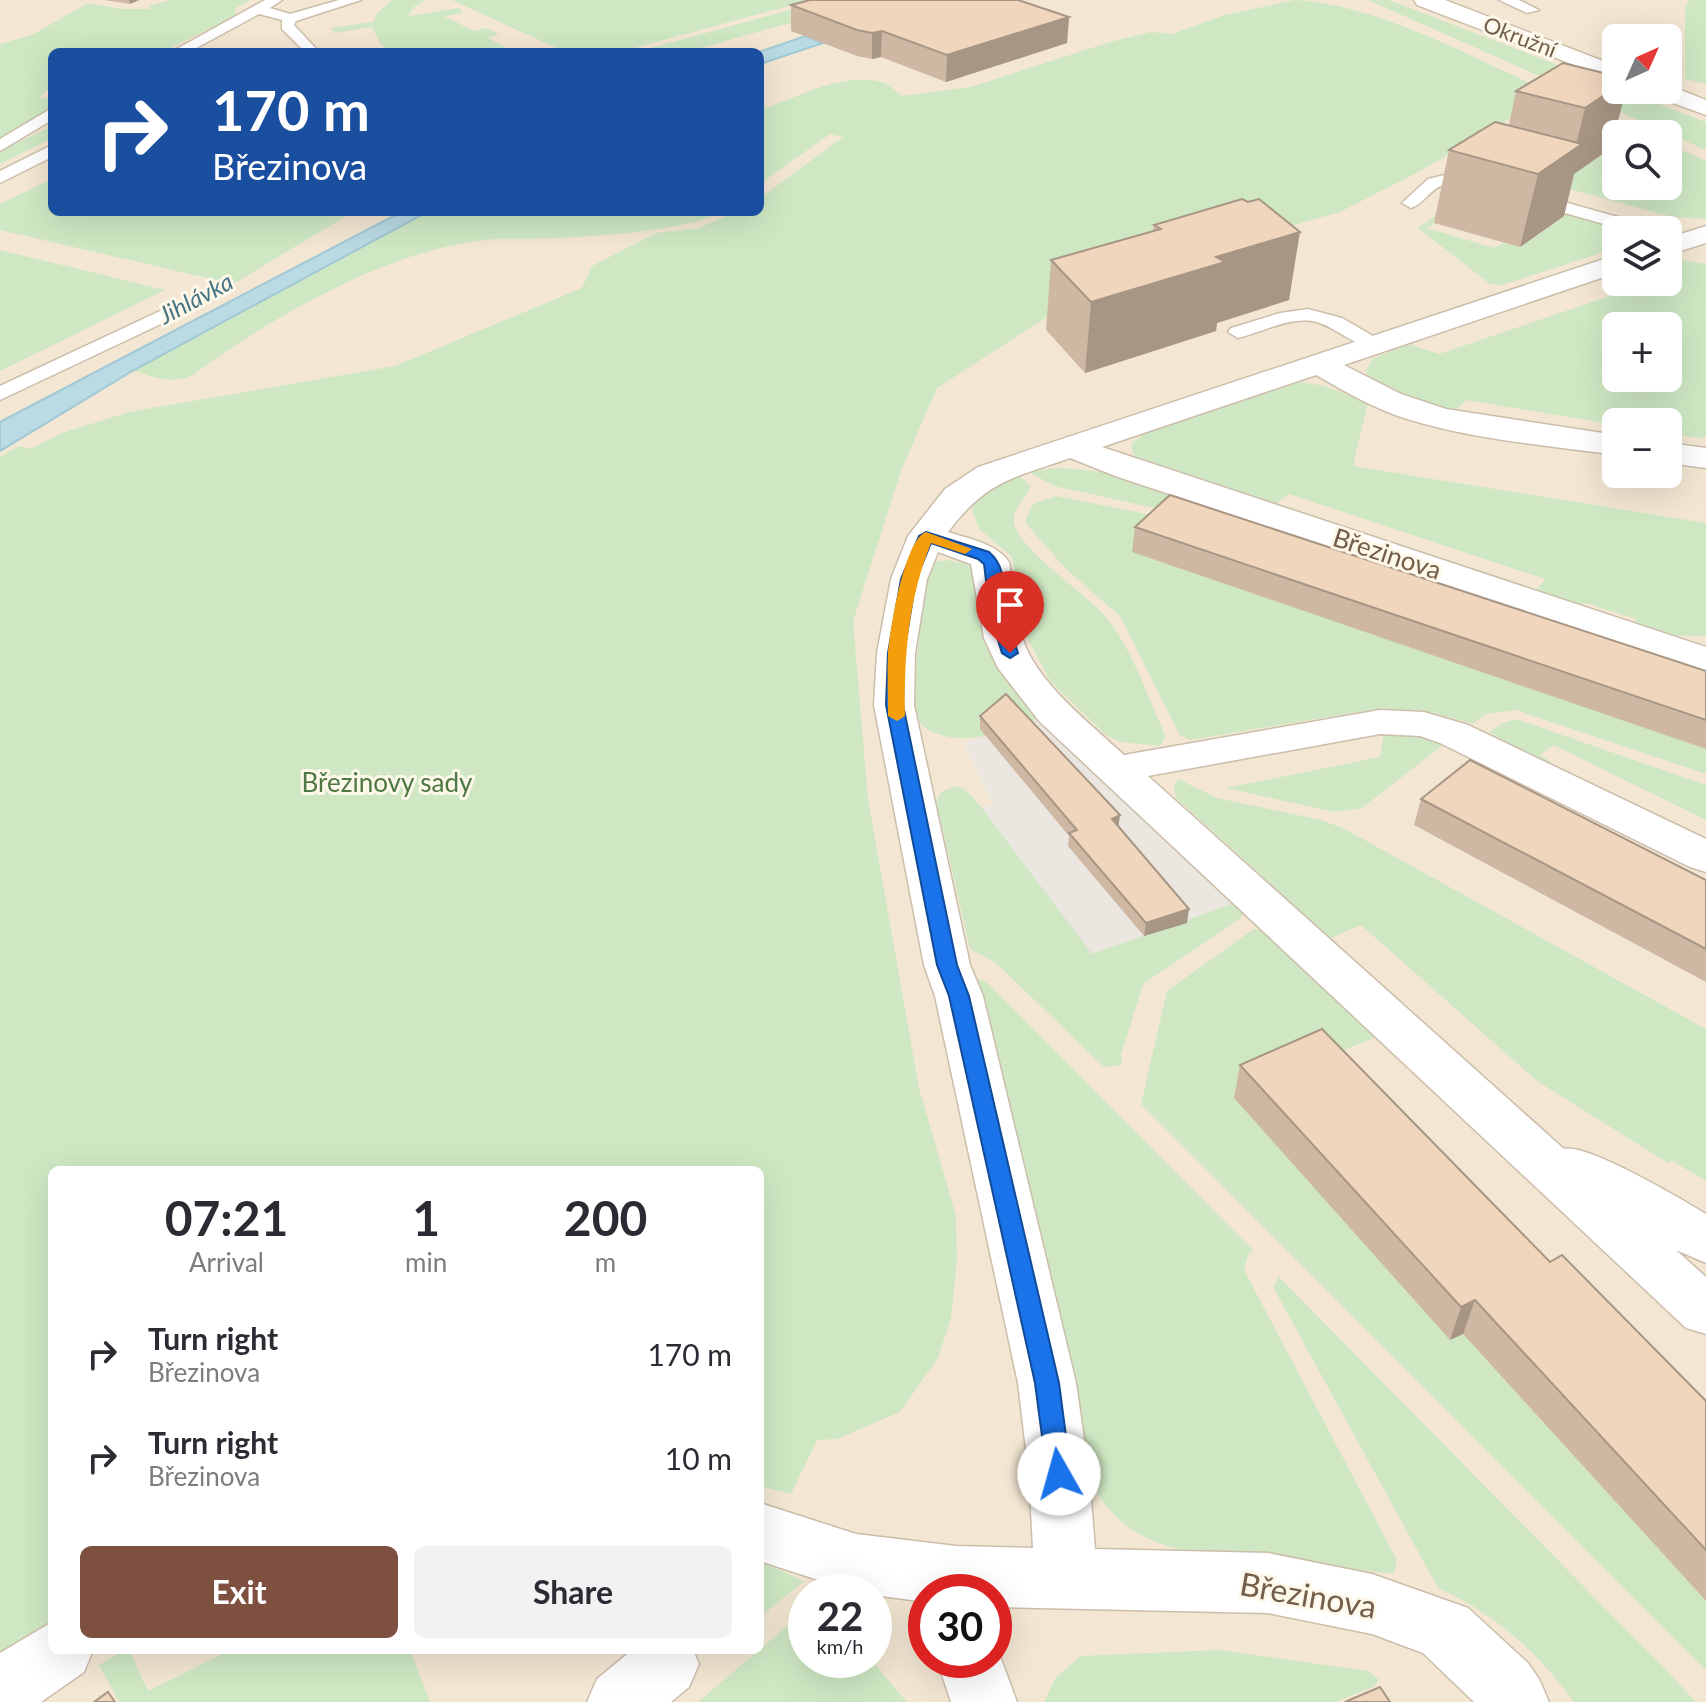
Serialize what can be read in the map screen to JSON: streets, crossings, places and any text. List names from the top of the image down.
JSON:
{
  "streets": {
    "street": ["Okružní", "Březinova"]
  },
  "water": ["Jihlávka"],
  "parks": ["Březinovy sady"],
  "north": "top right",
  "page": {
    "map_buttons": ["+", "−"],
    "turn": ["170 m", "Březinova"],
    "eta": [
      "07:21",
      "Arrival",
      "1",
      "min",
      "200",
      "m"
    ],
    "list": [
      {
        "name": "Turn right",
        "note": "Březinova",
        "value": "170 m"
      },
      {
        "name": "Turn right",
        "note": "Březinova",
        "value": "10 m"
      }
    ],
    "buttons": ["Exit", "Share"],
    "speed": "22 km/h",
    "limit": "30"
  }
}
